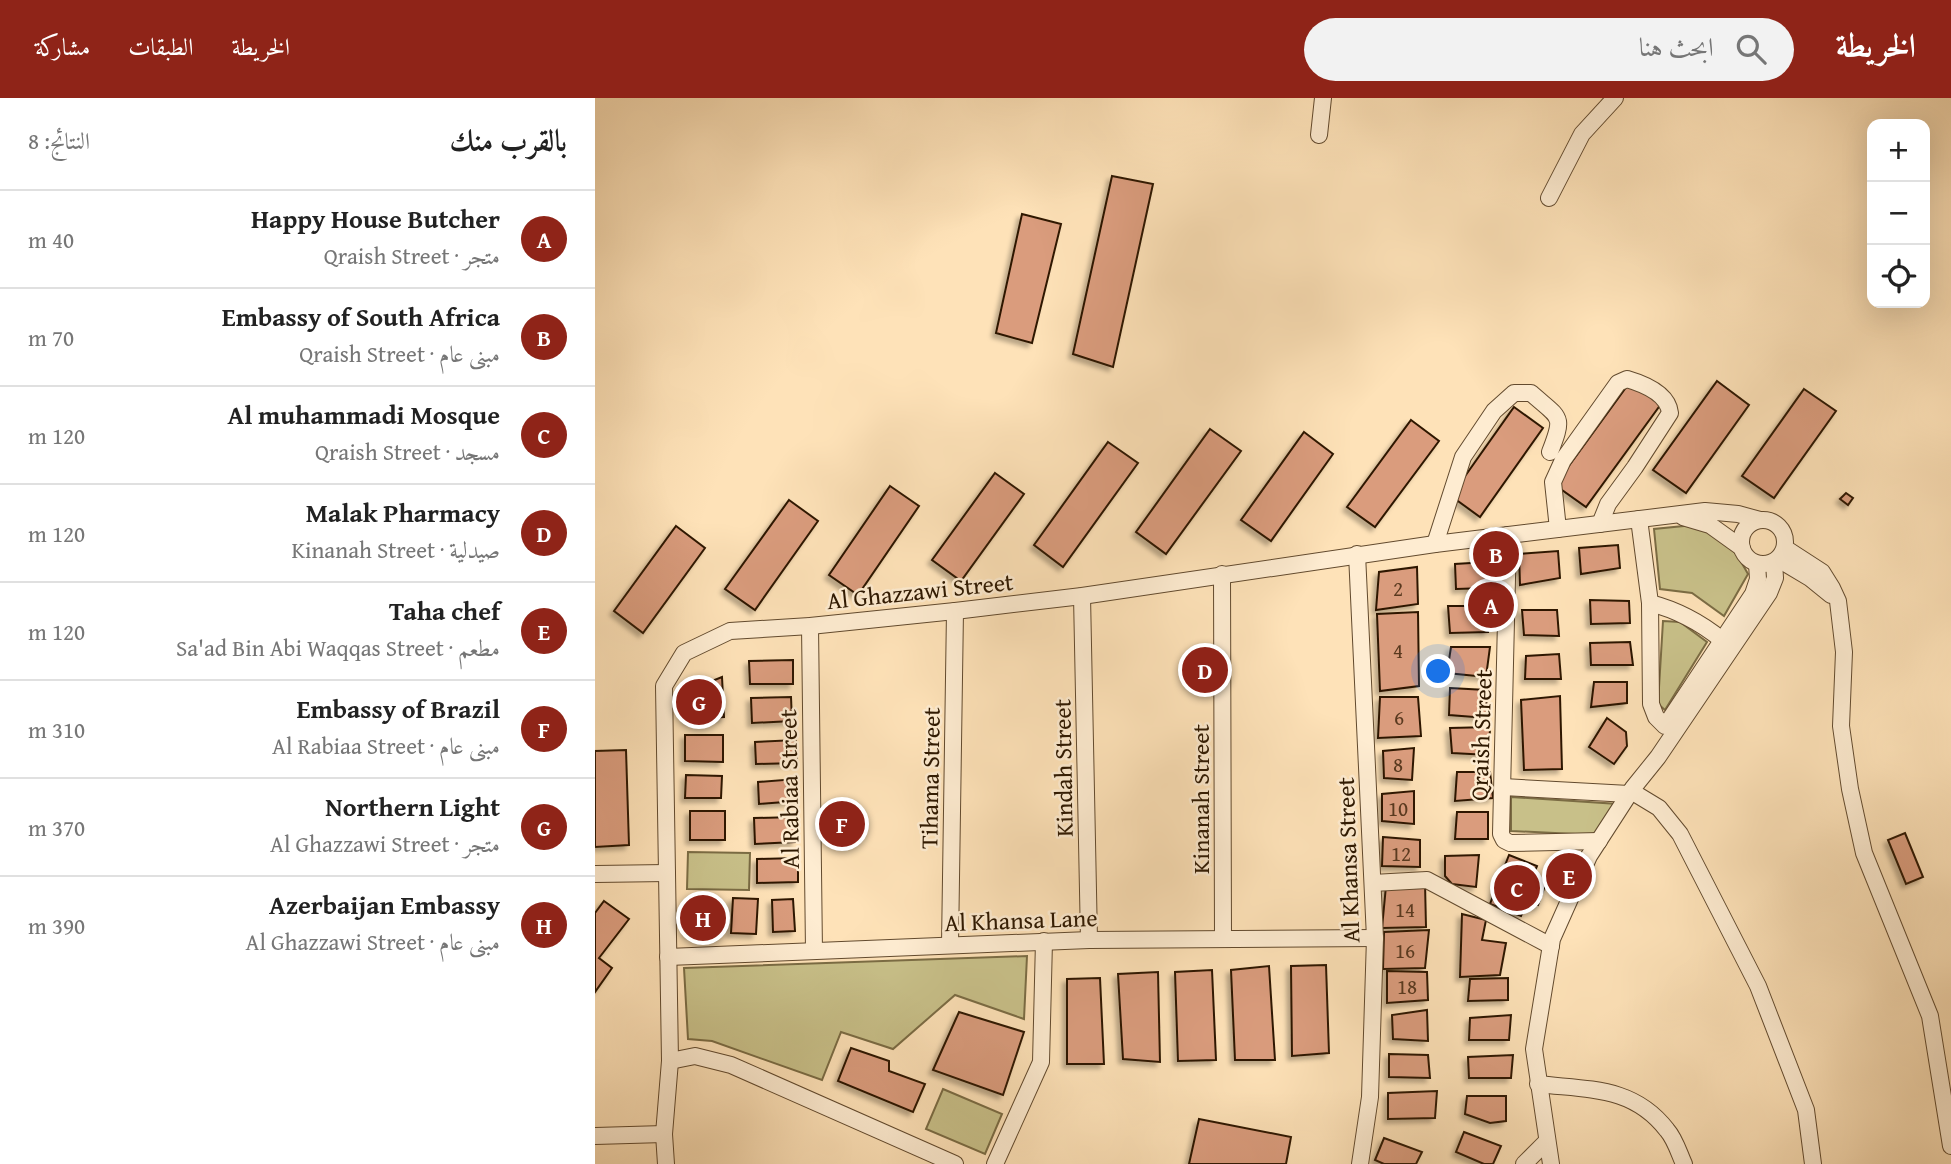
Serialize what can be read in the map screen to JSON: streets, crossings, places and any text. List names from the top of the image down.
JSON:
{
  "streets": {
    "street": [
      "Al Ghazzawi Street",
      "Qraish Street",
      "Kindah Street",
      "Tihama Street",
      "Al Rabiaa Street",
      "Kinanah Street",
      "Al Khansa Street",
      "Al Khansa Lane"
    ]
  },
  "crossings": [
    ["Al Ghazzawi Street", "Qraish Street"],
    ["Al Ghazzawi Street", "Kindah Street"],
    ["Al Ghazzawi Street", "Tihama Street"],
    ["Al Ghazzawi Street", "Al Rabiaa Street"],
    ["Al Ghazzawi Street", "Kinanah Street"],
    ["Al Ghazzawi Street", "Al Khansa Street"],
    ["Al Ghazzawi Street", "Al Khansa Lane"],
    ["Kindah Street", "Al Khansa Lane"],
    ["Tihama Street", "Al Khansa Lane"],
    ["Al Rabiaa Street", "Al Khansa Lane"],
    ["Kinanah Street", "Al Khansa Lane"],
    ["Al Khansa Street", "Al Khansa Lane"]
  ],
  "house_numbers": [
    "2",
    "4",
    "6",
    "8",
    "10",
    "12",
    "14",
    "16",
    "18"
  ],
  "page": {
    "header": "الخريطة",
    "search": "ابحث هنا",
    "nav": ["الخريطة", "الطبقات", "مشاركة"],
    "heading": ["بالقرب منك", "النتائج: 8"],
    "map_buttons": ["+", "−"],
    "list": [
      {
        "mark": "A",
        "name": "Happy House Butcher",
        "note": "متجر · Qraish Street",
        "value": "40 m"
      },
      {
        "mark": "B",
        "name": "Embassy of South Africa",
        "note": "مبنى عام · Qraish Street",
        "value": "70 m"
      },
      {
        "mark": "C",
        "name": "Al muhammadi Mosque",
        "note": "مسجد · Qraish Street",
        "value": "120 m"
      },
      {
        "mark": "D",
        "name": "Malak Pharmacy",
        "note": "صيدلية · Kinanah Street",
        "value": "120 m"
      },
      {
        "mark": "E",
        "name": "Taha chef",
        "note": "مطعم · Sa'ad Bin Abi Waqqas Street",
        "value": "120 m"
      },
      {
        "mark": "F",
        "name": "Embassy of Brazil",
        "note": "مبنى عام · Al Rabiaa Street",
        "value": "310 m"
      },
      {
        "mark": "G",
        "name": "Northern Light",
        "note": "متجر · Al Ghazzawi Street",
        "value": "370 m"
      },
      {
        "mark": "H",
        "name": "Azerbaijan Embassy",
        "note": "مبنى عام · Al Ghazzawi Street",
        "value": "390 m"
      }
    ],
    "pins": [
      "B",
      "A",
      "D",
      "G",
      "F",
      "E",
      "C",
      "H"
    ]
  }
}
